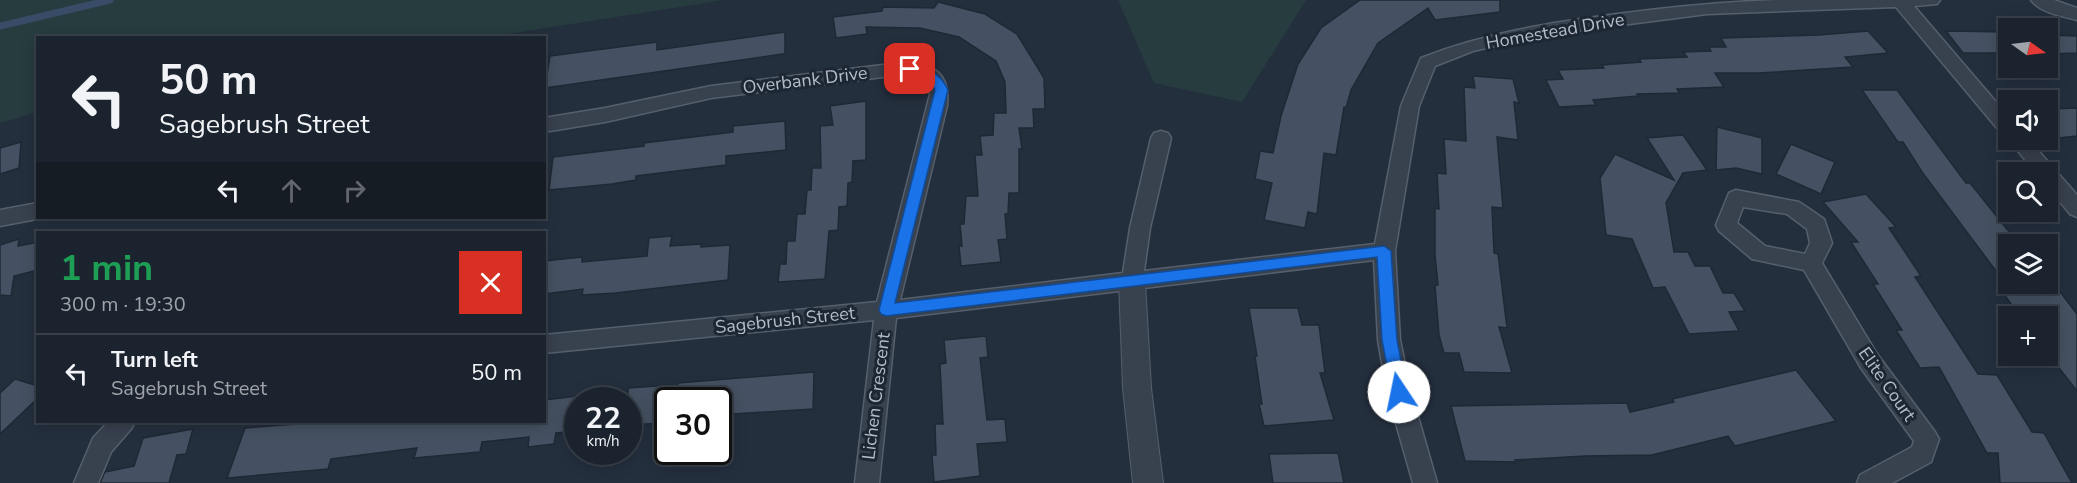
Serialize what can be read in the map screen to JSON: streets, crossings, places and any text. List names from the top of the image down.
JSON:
{
  "streets": {
    "street": [
      "Homestead Drive",
      "Overbank Drive",
      "Sagebrush Street",
      "Elite Court",
      "Lichen Crescent"
    ]
  },
  "crossings": [
    ["Homestead Drive", "Sagebrush Street"],
    ["Overbank Drive", "Sagebrush Street"],
    ["Overbank Drive", "Lichen Crescent"],
    ["Sagebrush Street", "Lichen Crescent"]
  ],
  "north": "right",
  "page": {
    "map_buttons": "+",
    "turn": ["50 m", "Sagebrush Street"],
    "heading": ["1 min", "300 m · 19:30"],
    "list": [
      {
        "name": "Turn left",
        "note": "Sagebrush Street",
        "value": "50 m"
      }
    ],
    "speed": "22 km/h",
    "limit": "30"
  }
}
